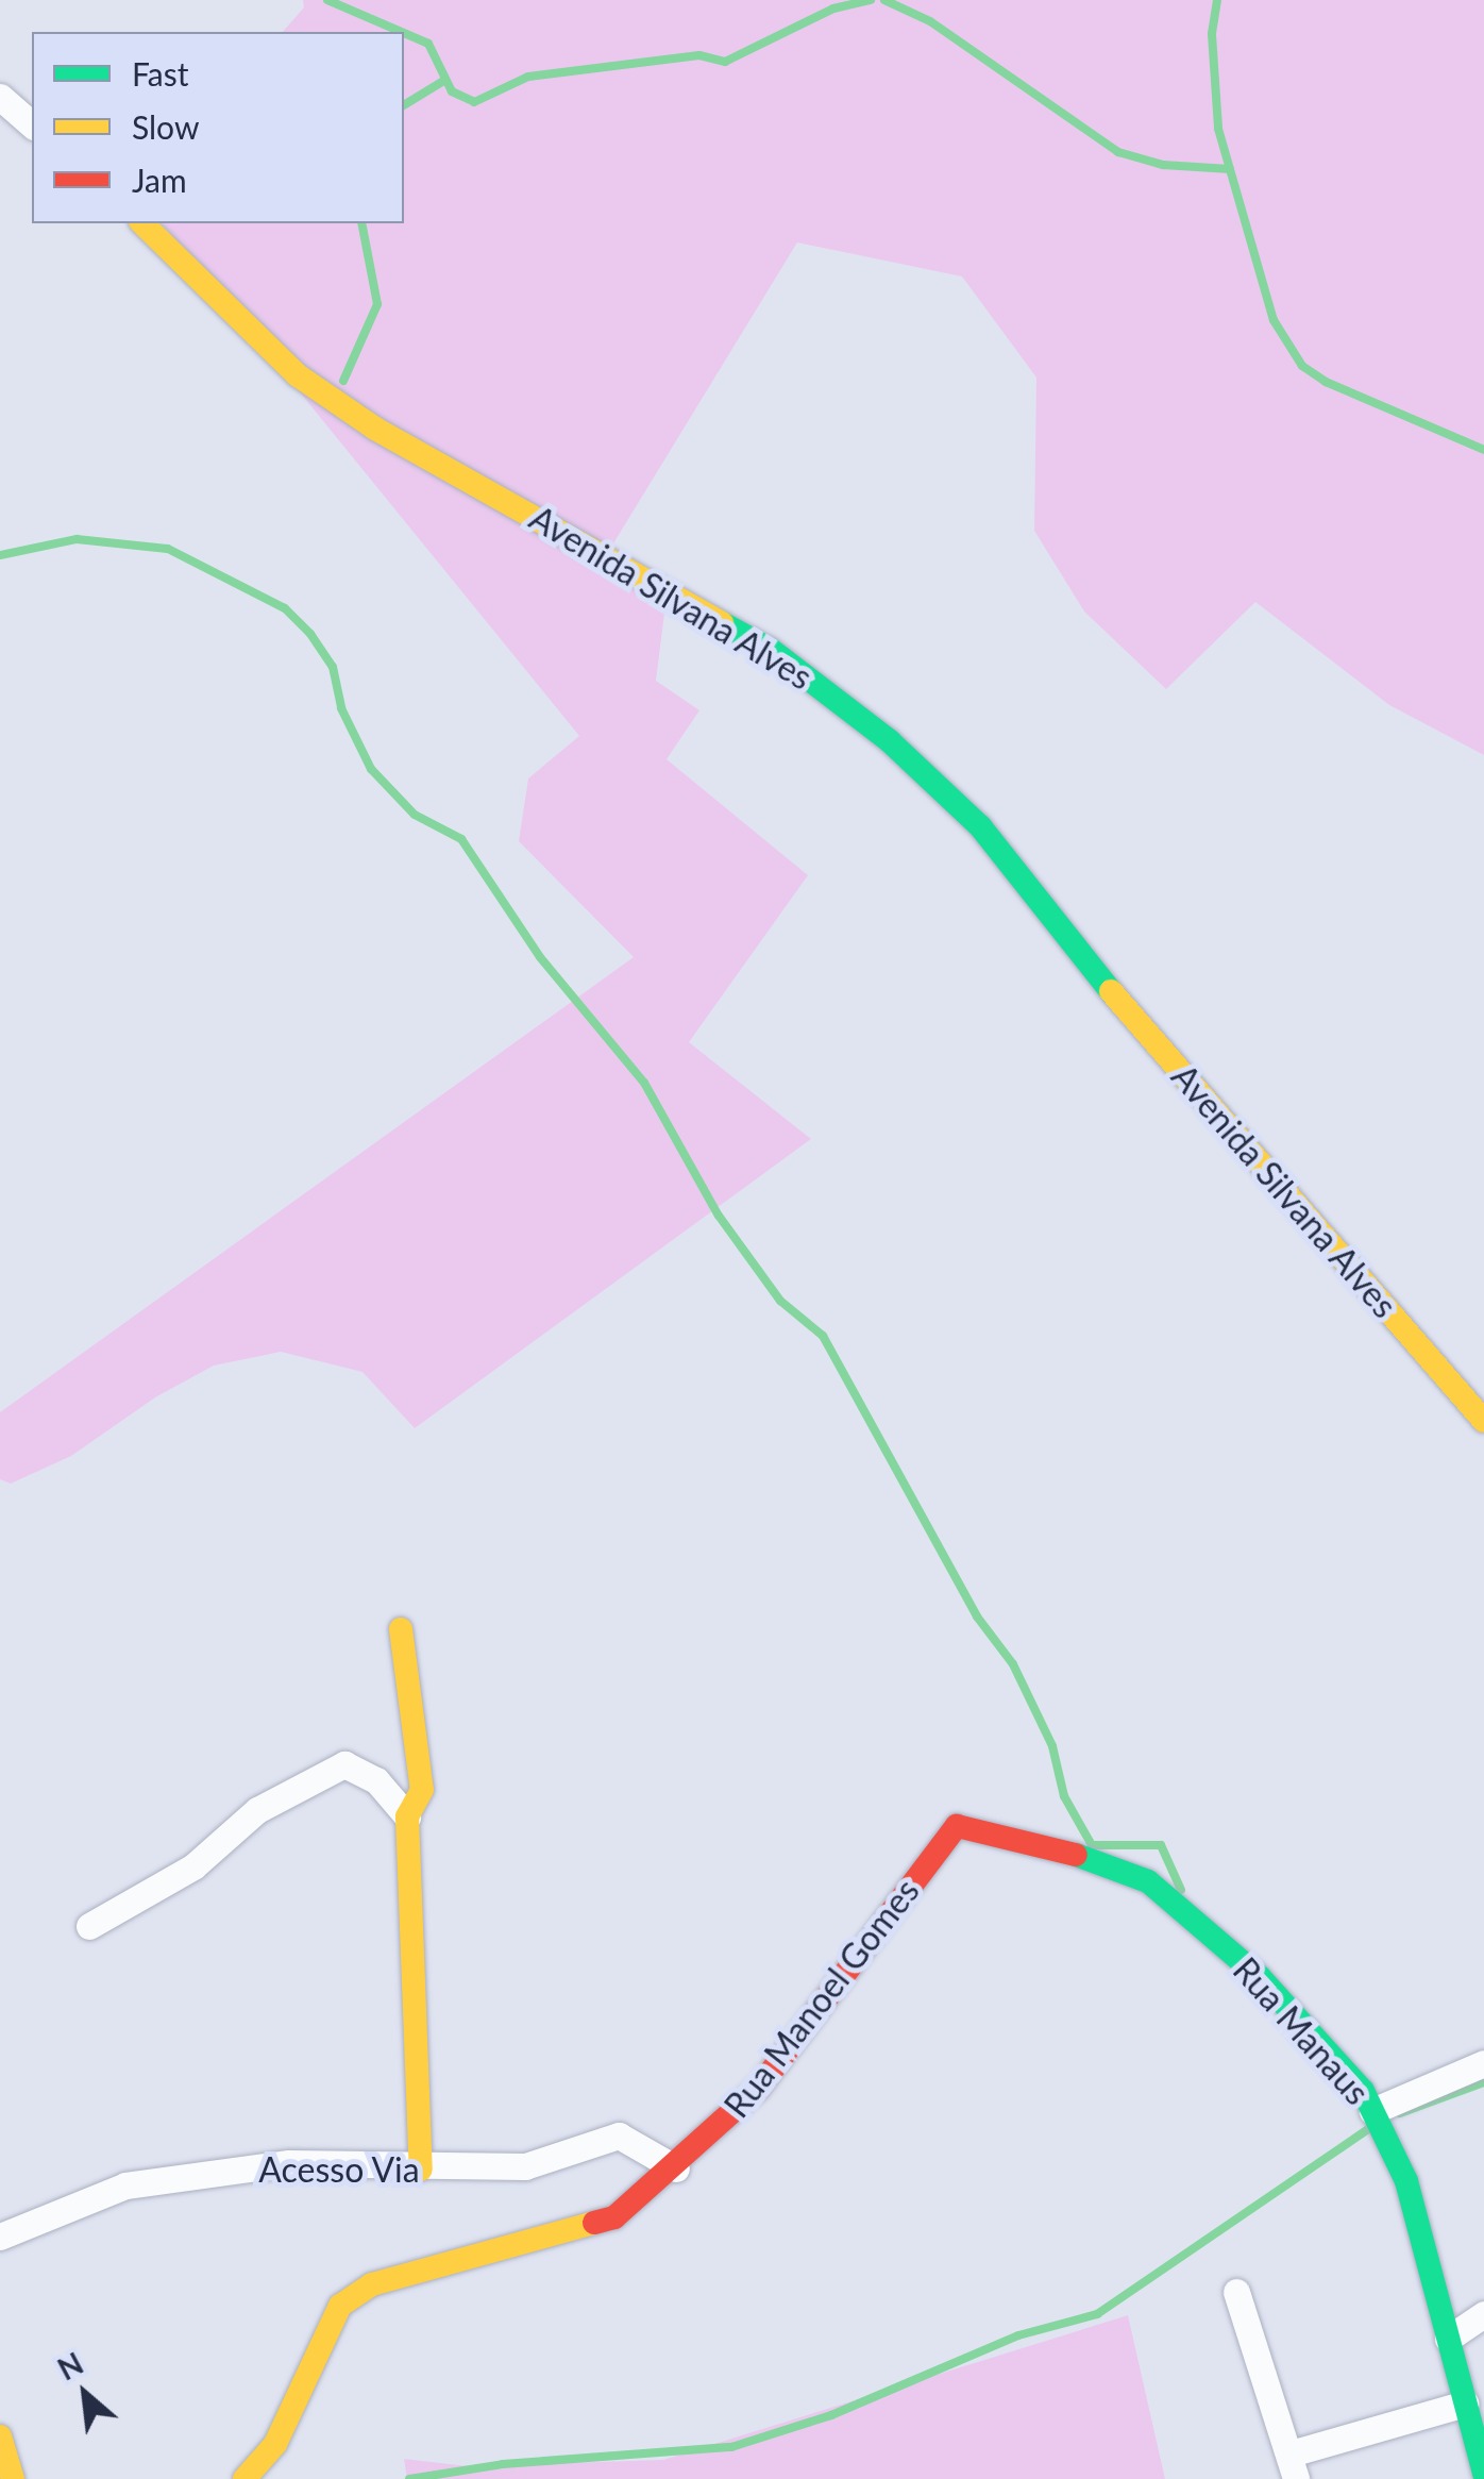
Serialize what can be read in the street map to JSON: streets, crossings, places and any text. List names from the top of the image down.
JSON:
{
  "streets": {
    "street": [
      "Avenida Silvana Alves",
      "Rua Manoel Gomes",
      "Rua Manaus",
      "Acesso Via"
    ]
  },
  "crossings": [
    ["Rua Manoel Gomes", "Rua Manaus"],
    ["Rua Manoel Gomes", "Acesso Via"]
  ],
  "legend": ["Fast", "Slow", "Jam"],
  "north": "top left"
}
